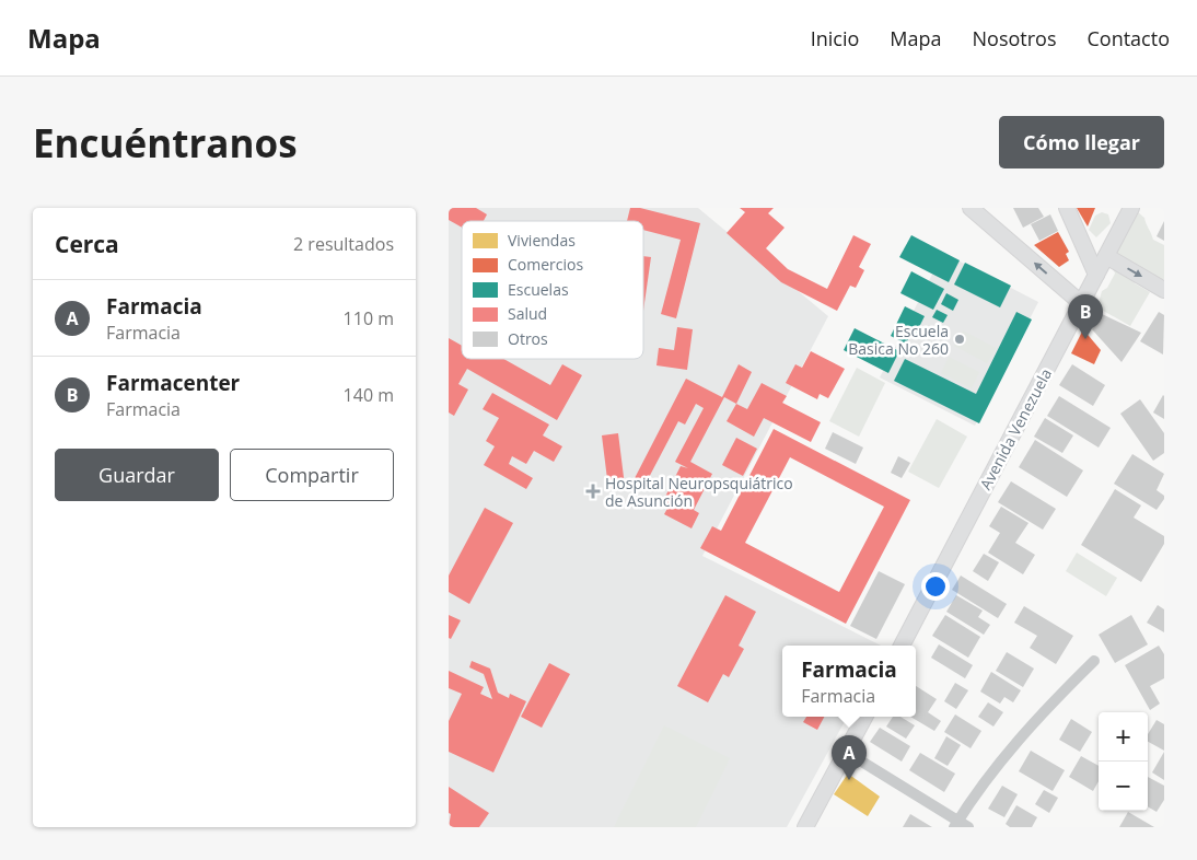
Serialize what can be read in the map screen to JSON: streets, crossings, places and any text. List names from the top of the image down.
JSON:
{
  "streets": {
    "main road": ["Avenida Venezuela"]
  },
  "places": {
    "other": ["Escuela Basica No 260"],
    "health": ["Hospital Neuropsquiátrico de Asunción"]
  },
  "legend": [
    "Viviendas",
    "Comercios",
    "Escuelas",
    "Salud",
    "Otros"
  ],
  "page": {
    "header": "Mapa",
    "nav": [
      "Inicio",
      "Mapa",
      "Nosotros",
      "Contacto"
    ],
    "buttons": [
      "Cómo llegar",
      ["Guardar", "Compartir"]
    ],
    "title": "Encuéntranos",
    "heading": ["Cerca", "2 resultados"],
    "list": [
      {
        "mark": "A",
        "name": "Farmacia",
        "note": "Farmacia",
        "value": "110 m"
      },
      {
        "mark": "B",
        "name": "Farmacenter",
        "note": "Farmacia",
        "value": "140 m"
      }
    ],
    "pins": ["B", "A"],
    "popup": ["Farmacia", "Farmacia"],
    "map_buttons": ["+", "−"]
  }
}
